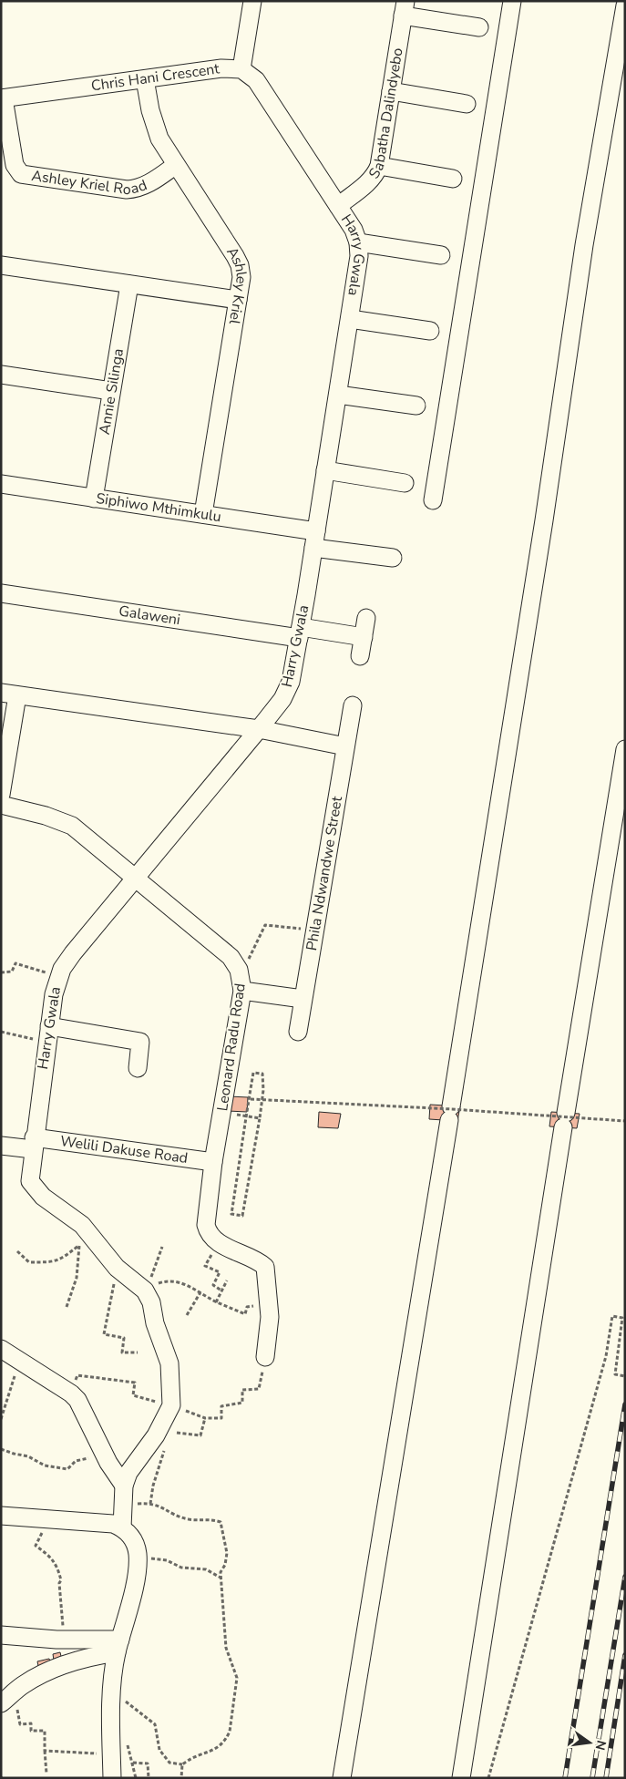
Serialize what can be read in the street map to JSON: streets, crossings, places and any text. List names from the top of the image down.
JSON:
{
  "streets": {
    "street": [
      "Chris Hani Crescent",
      "Sabatha Dalindyebo",
      "Ashley Kriel Road",
      "Harry Gwala",
      "Ashley Kriel",
      "Annie Silinga",
      "Siphiwo Mthimkulu",
      "Galaweni",
      "Phila Ndwandwe Street",
      "Leonard Radu Road",
      "Welili Dakuse Road"
    ]
  },
  "crossings": [
    ["Chris Hani Crescent", "Ashley Kriel Road"],
    ["Chris Hani Crescent", "Harry Gwala"],
    ["Chris Hani Crescent", "Ashley Kriel"],
    ["Sabatha Dalindyebo", "Harry Gwala"],
    ["Ashley Kriel Road", "Ashley Kriel"],
    ["Harry Gwala", "Siphiwo Mthimkulu"],
    ["Harry Gwala", "Galaweni"],
    ["Harry Gwala", "Leonard Radu Road"],
    ["Harry Gwala", "Welili Dakuse Road"],
    ["Ashley Kriel", "Siphiwo Mthimkulu"],
    ["Annie Silinga", "Siphiwo Mthimkulu"],
    ["Leonard Radu Road", "Welili Dakuse Road"]
  ],
  "north": "right"
}
